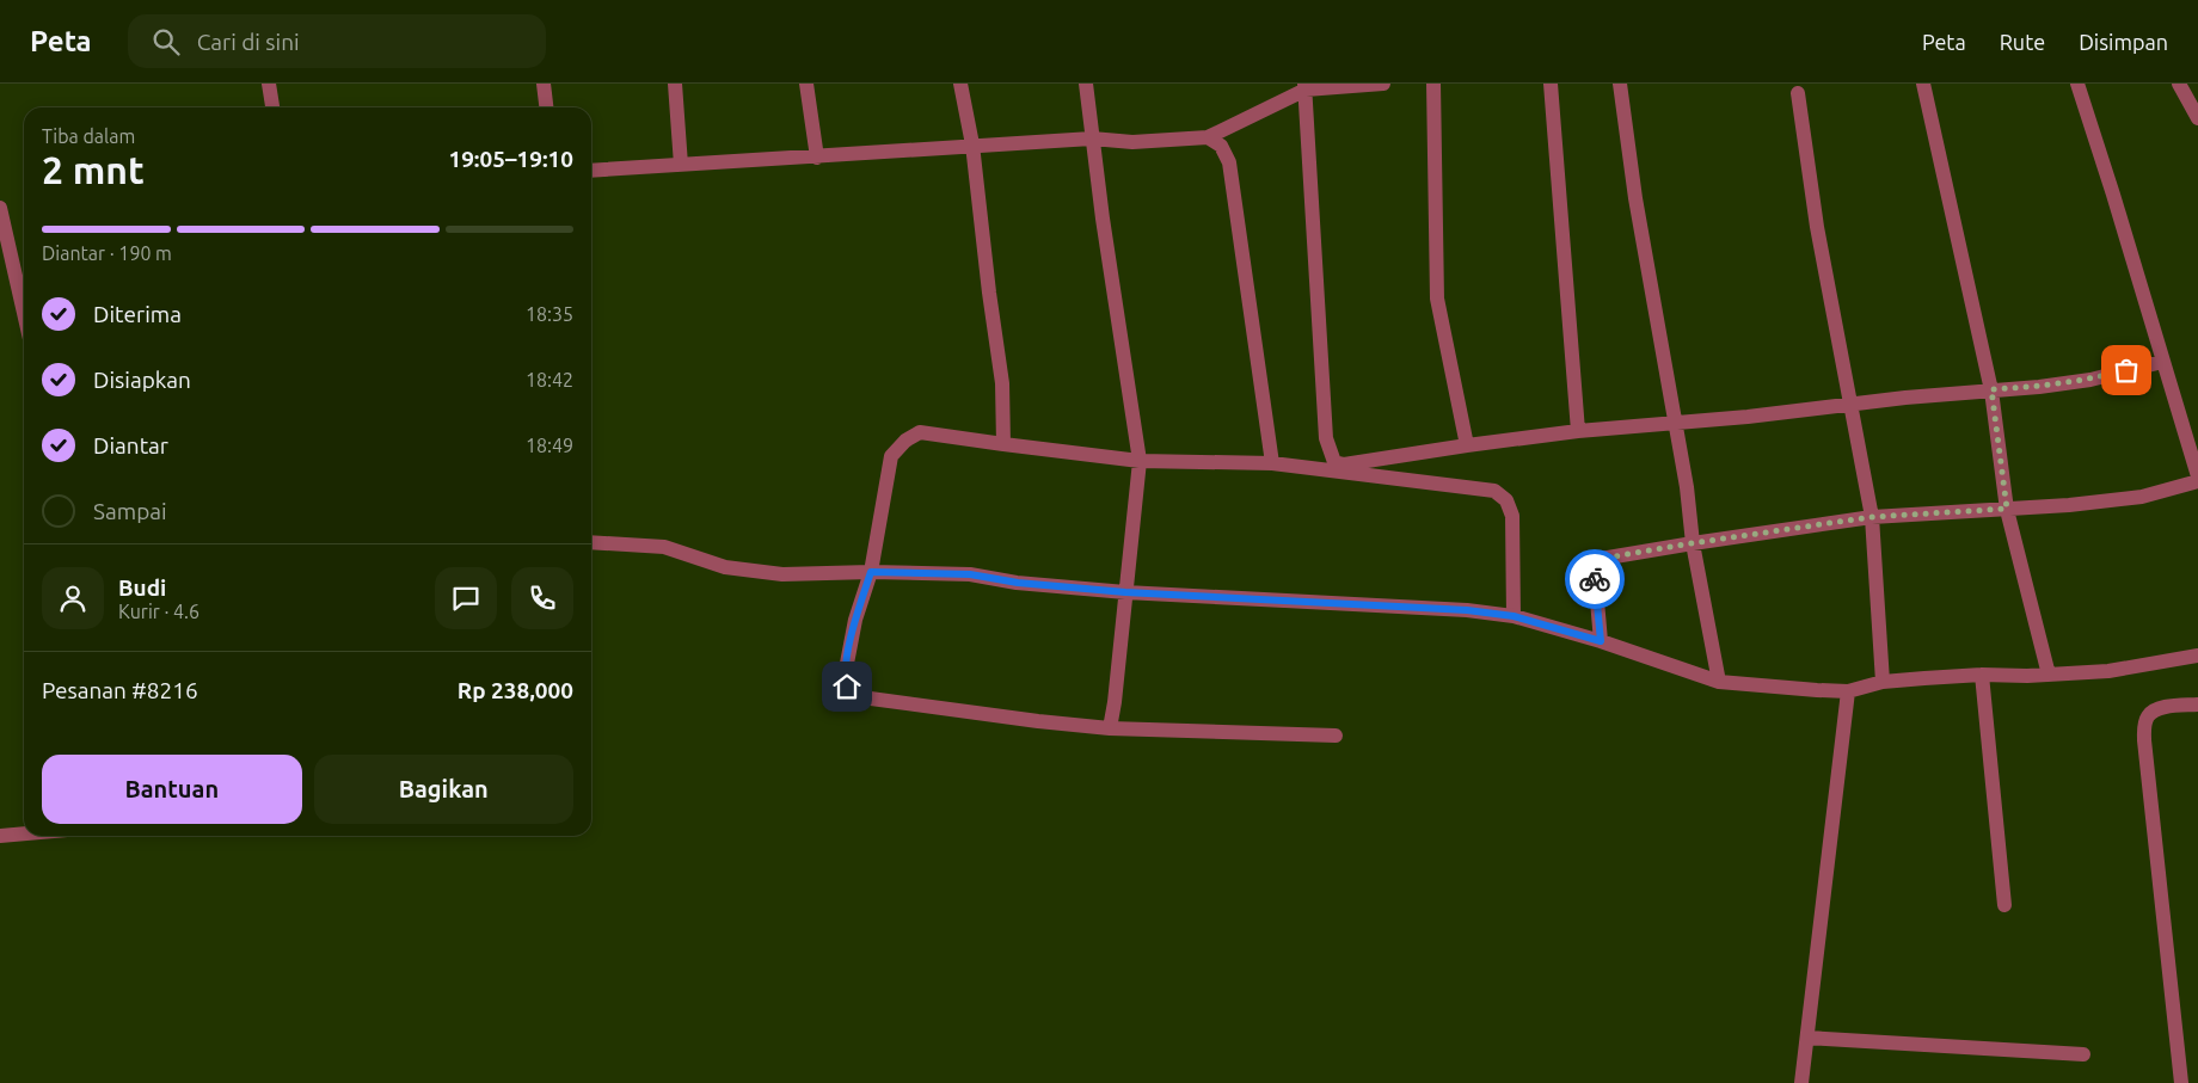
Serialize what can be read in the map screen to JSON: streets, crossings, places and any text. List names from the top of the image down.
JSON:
{
  "page": {
    "header": "Peta",
    "search": "Cari di sini",
    "nav": ["Peta", "Rute", "Disimpan"],
    "heading": ["2 mnt", "Tiba dalam", "19:05–19:10"],
    "panel": [
      "Budi",
      "Kurir · 4.6",
      "Pesanan #8216",
      "Rp 238,000"
    ],
    "bar": "Diantar · 190 m",
    "list": [
      ["Diterima", "18:35"],
      ["Disiapkan", "18:42"],
      ["Diantar", "18:49"],
      "Sampai"
    ],
    "buttons": ["Bantuan", "Bagikan"]
  }
}
